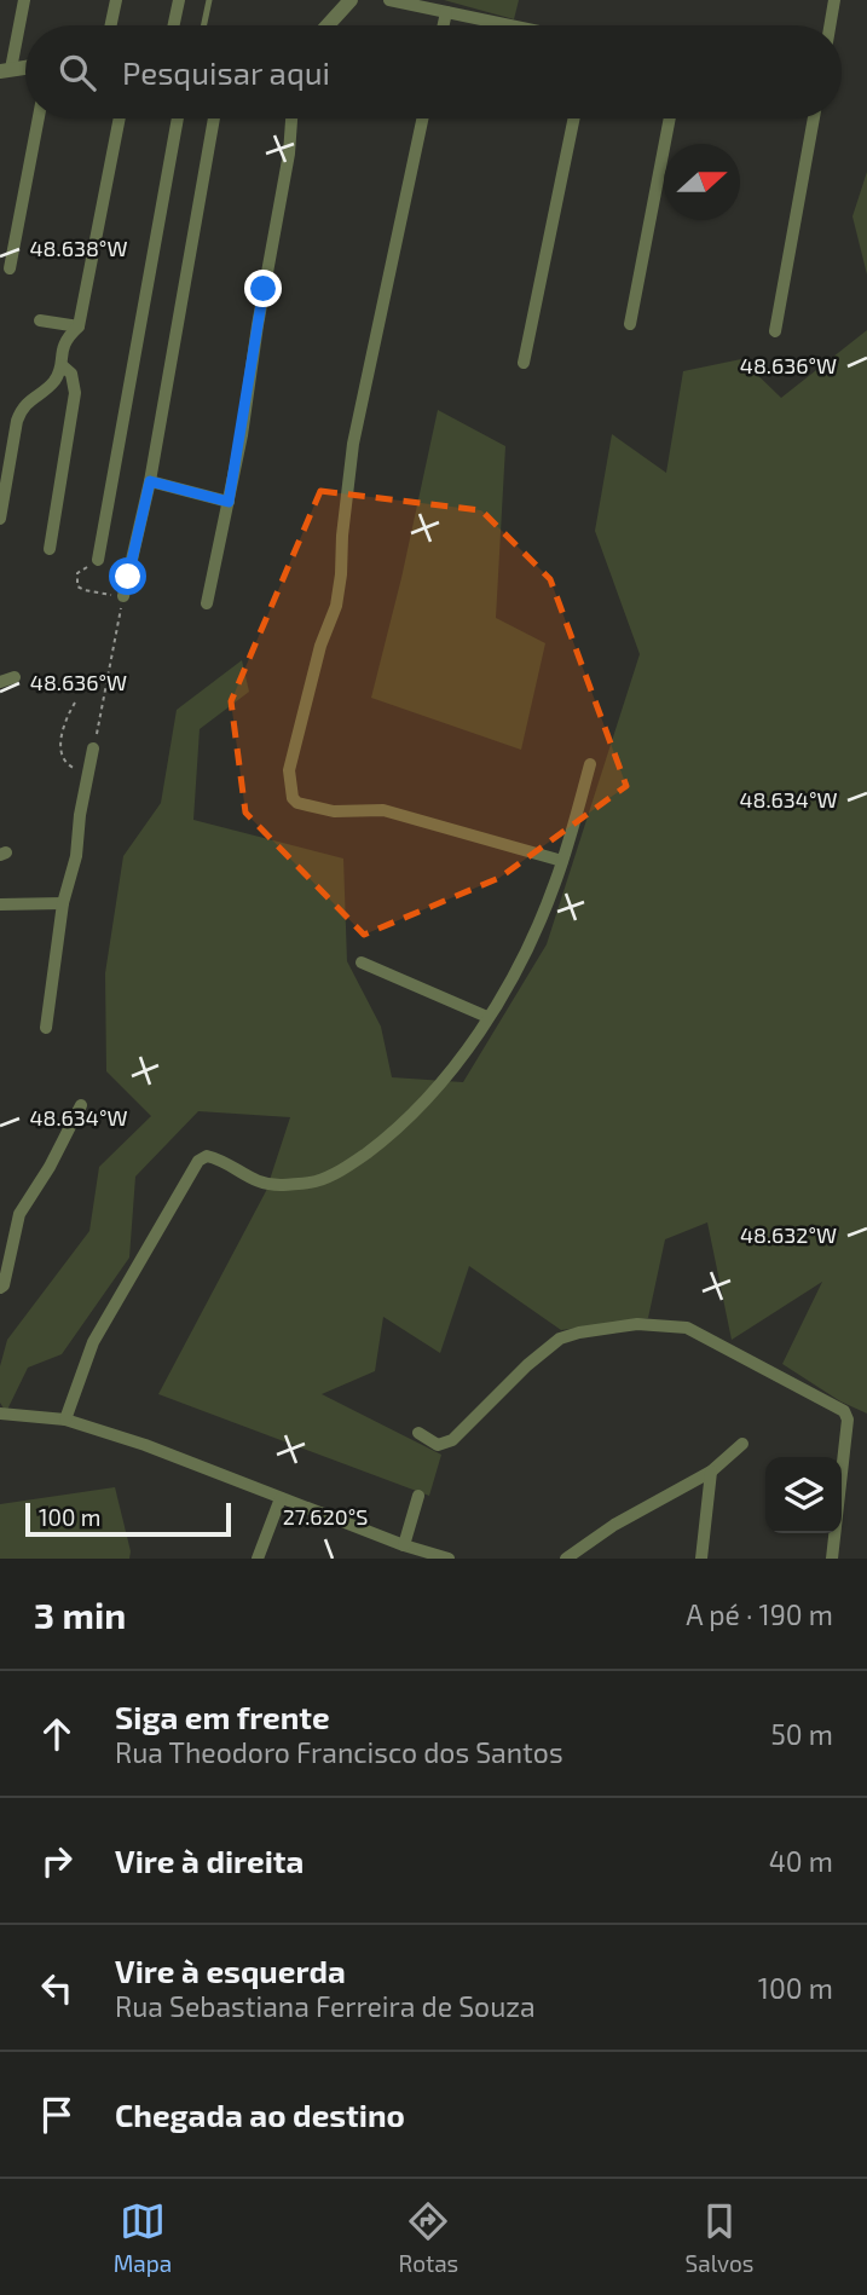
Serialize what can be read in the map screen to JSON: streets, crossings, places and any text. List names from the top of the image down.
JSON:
{
  "scale_bar": "100 m",
  "north": "right",
  "page": {
    "search": "Pesquisar aqui",
    "scale": "100 m",
    "heading": ["3 min", "A pé · 190 m"],
    "list": [
      ["Siga em frente", "Rua Theodoro Francisco dos Santos", "50 m"],
      ["Vire à direita", "40 m"],
      ["Vire à esquerda", "Rua Sebastiana Ferreira de Souza", "100 m"],
      "Chegada ao destino"
    ],
    "nav": ["Mapa", "Rotas", "Salvos"]
  },
  "coordinates": [
    "48.638°W",
    "48.636°W",
    "48.634°W",
    "48.632°W",
    "27.620°S"
  ]
}
